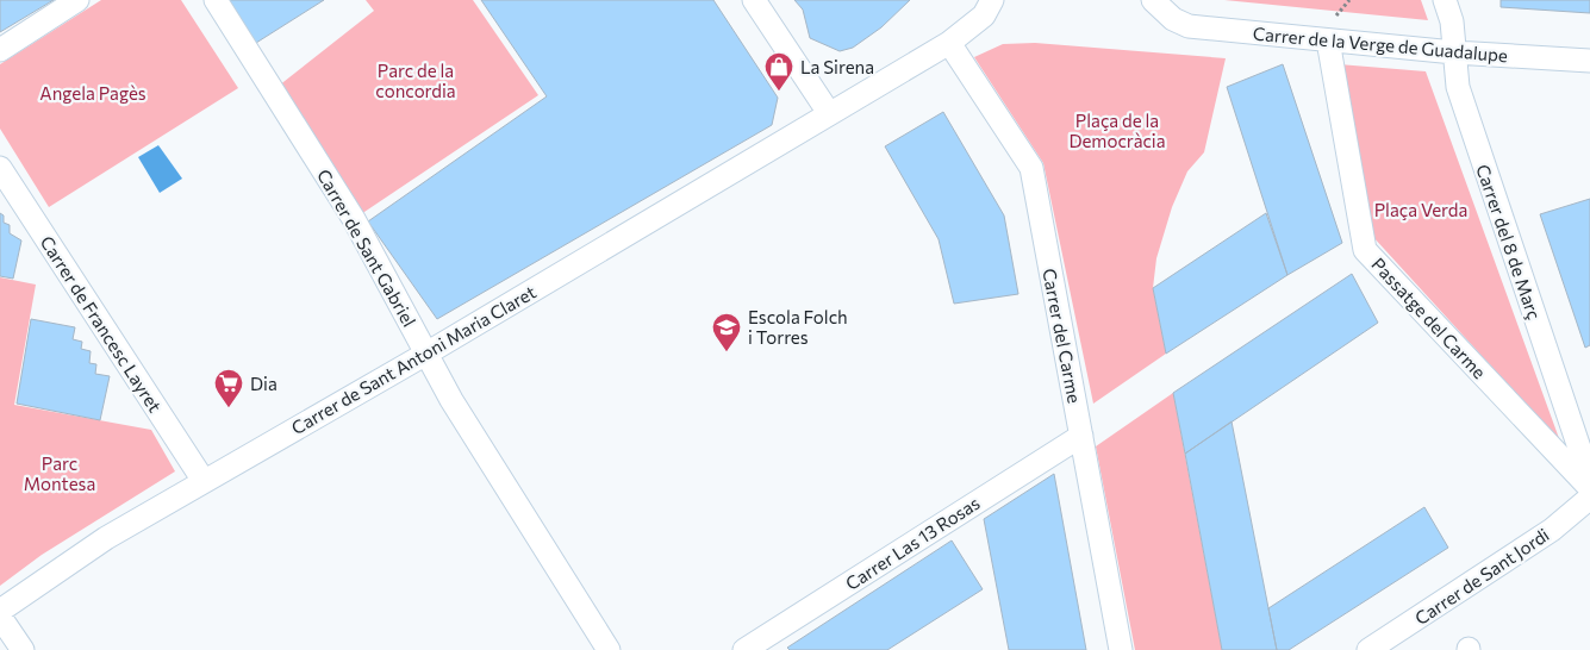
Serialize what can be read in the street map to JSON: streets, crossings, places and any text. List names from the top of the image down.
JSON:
{
  "streets": {
    "street": [
      "Carrer de la Verge de Guadalupe",
      "Carrer del 8 de Març",
      "Carrer de Sant Gabriel",
      "Passatge del Carme",
      "Carrer de Francesc Layret",
      "Carrer del Carme",
      "Carrer de Sant Antoni Maria Claret",
      "Carrer Las 13 Rosas",
      "Carrer de Sant Jordi"
    ]
  },
  "crossings": [
    ["Carrer de la Verge de Guadalupe", "Carrer del 8 de Març"],
    ["Carrer de la Verge de Guadalupe", "Passatge del Carme"],
    ["Carrer de Sant Gabriel", "Carrer de Sant Antoni Maria Claret"],
    ["Carrer de Francesc Layret", "Carrer de Sant Antoni Maria Claret"],
    ["Carrer del Carme", "Carrer Las 13 Rosas"]
  ],
  "parks": [
    "Parc de la concordia",
    "Angela Pagès",
    "Plaça de la Democràcia",
    "Plaça Verda",
    "Parc Montesa"
  ],
  "places": {
    "shop": ["La Sirena"],
    "school or university": ["Escola Folch i Torres"],
    "supermarket": ["Dia"]
  }
}
